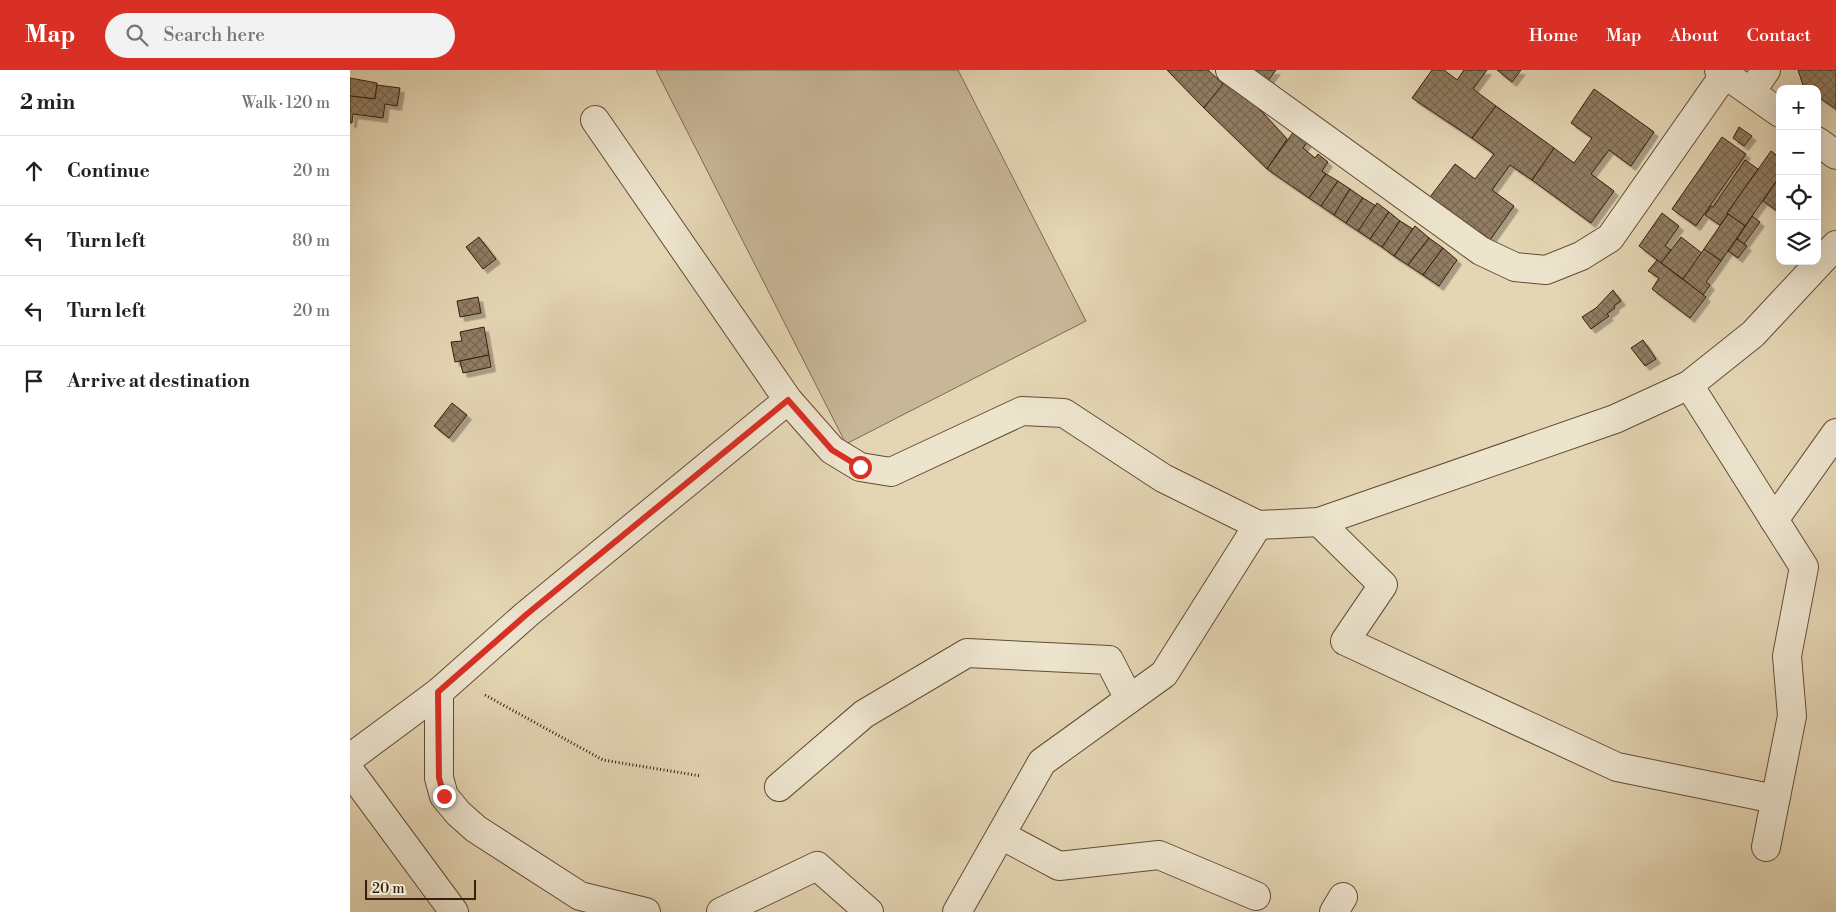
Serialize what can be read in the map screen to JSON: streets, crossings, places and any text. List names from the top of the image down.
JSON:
{
  "scale_bar": "20 m",
  "page": {
    "header": "Map",
    "search": "Search here",
    "nav": [
      "Home",
      "Map",
      "About",
      "Contact"
    ],
    "heading": ["2 min", "Walk · 120 m"],
    "map_buttons": ["+", "−"],
    "list": [
      ["Continue", "20 m"],
      ["Turn left", "80 m"],
      ["Turn left", "20 m"],
      "Arrive at destination"
    ],
    "scale": "20 m"
  }
}
